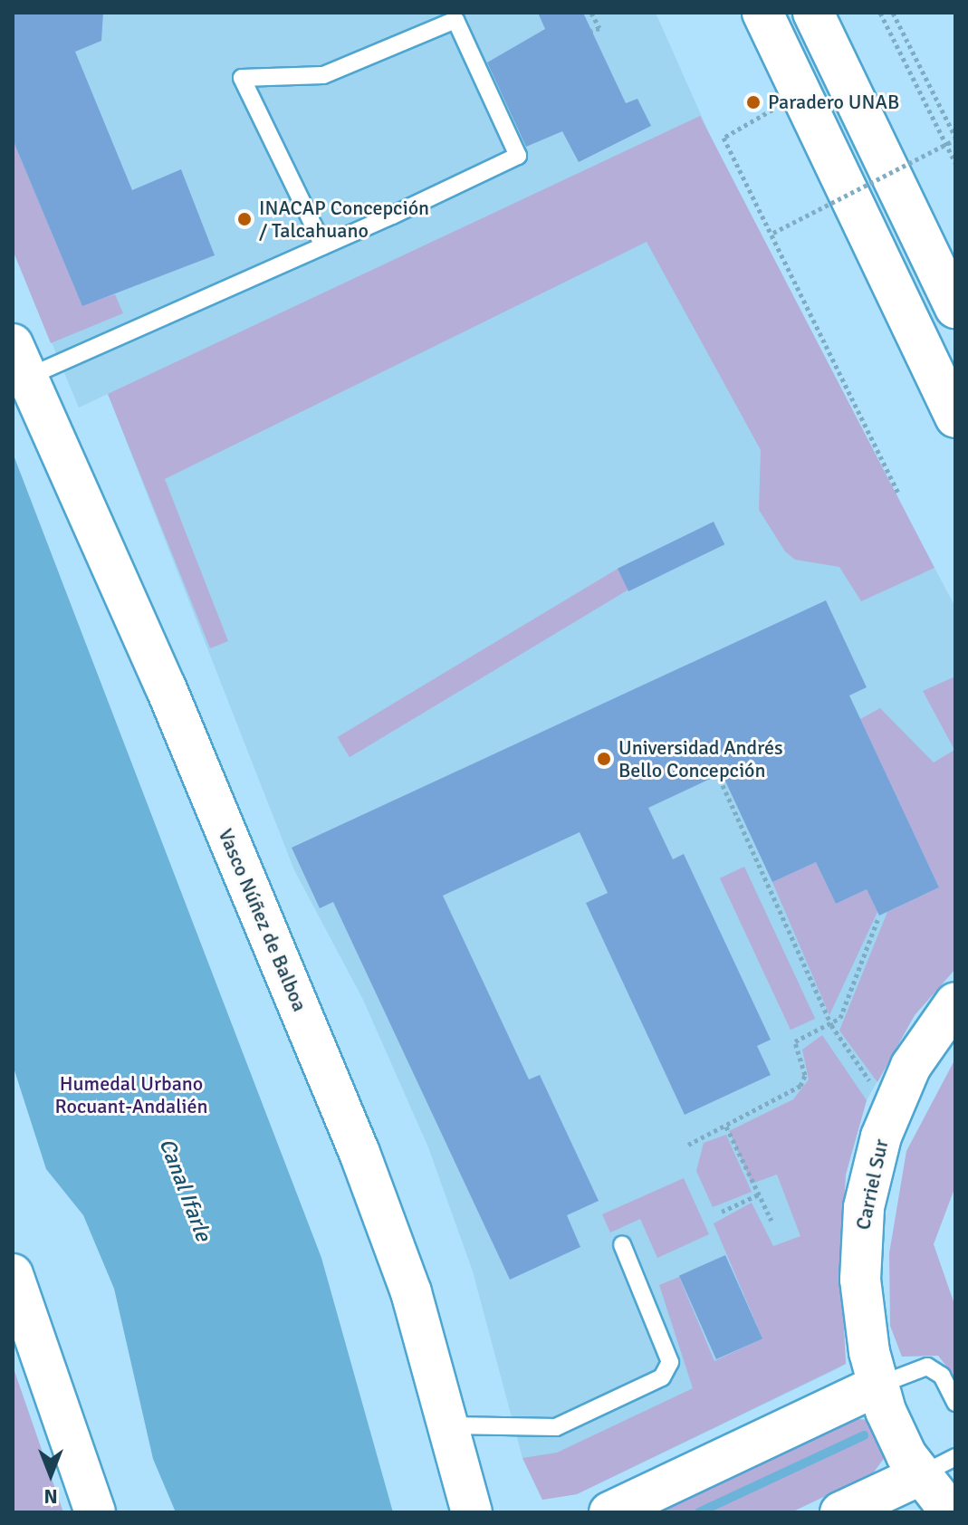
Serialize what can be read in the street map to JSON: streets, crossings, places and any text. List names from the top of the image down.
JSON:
{
  "streets": {
    "street": ["Vasco Núñez de Balboa", "Carriel Sur"]
  },
  "water": ["Canal Ifarle"],
  "parks": ["Humedal Urbano Rocuant-Andalién"],
  "places": ["Paradero UNAB", "INACAP Concepción / Talcahuano", "Universidad Andrés Bello Concepción"],
  "north": "bottom"
}
